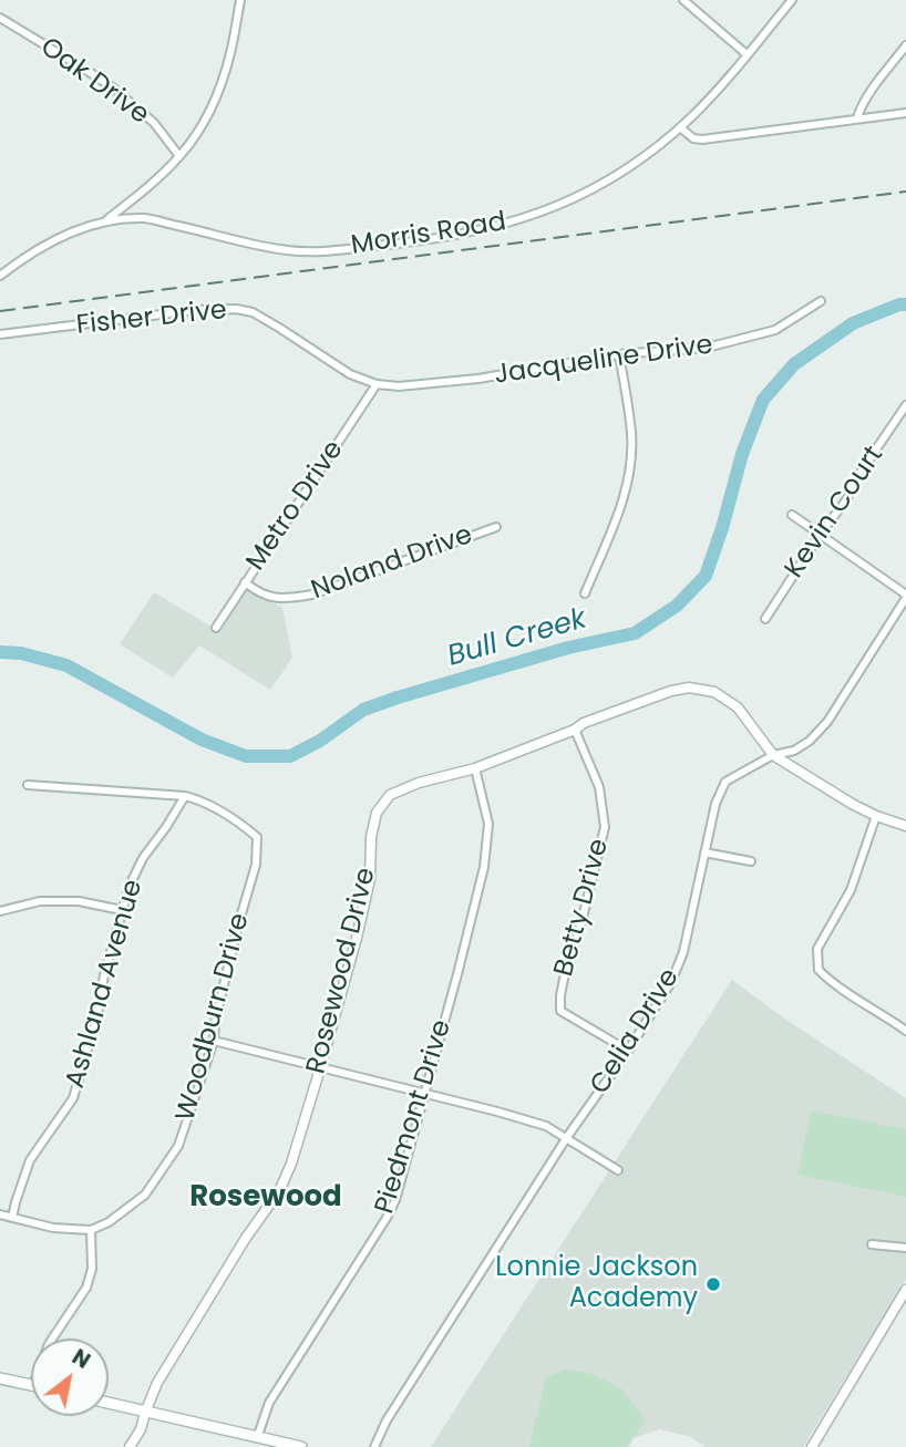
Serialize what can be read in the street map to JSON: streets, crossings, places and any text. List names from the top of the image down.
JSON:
{
  "streets": {
    "street": [
      "Oak Drive",
      "Morris Road",
      "Fisher Drive",
      "Jacqueline Drive",
      "Metro Drive",
      "Kevin Court",
      "Noland Drive",
      "Betty Drive",
      "Rosewood Drive",
      "Ashland Avenue",
      "Woodburn Drive",
      "Celia Drive",
      "Piedmont Drive"
    ]
  },
  "crossings": [
    ["Fisher Drive", "Jacqueline Drive"],
    ["Fisher Drive", "Metro Drive"],
    ["Jacqueline Drive", "Metro Drive"],
    ["Metro Drive", "Noland Drive"],
    ["Betty Drive", "Rosewood Drive"],
    ["Betty Drive", "Celia Drive"],
    ["Rosewood Drive", "Celia Drive"],
    ["Rosewood Drive", "Piedmont Drive"],
    ["Ashland Avenue", "Woodburn Drive"]
  ],
  "districts": ["Rosewood"],
  "water": ["Bull Creek"],
  "places": ["Lonnie Jackson Academy"],
  "north": "top right"
}
